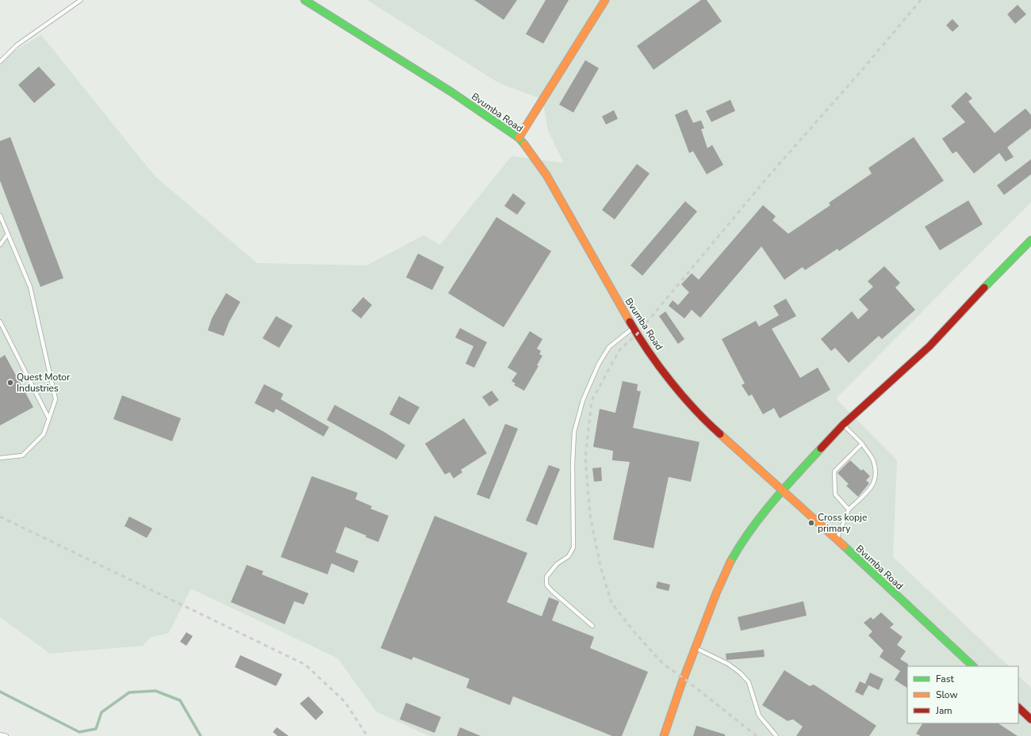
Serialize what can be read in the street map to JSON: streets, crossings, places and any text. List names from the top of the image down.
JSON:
{
  "streets": {
    "street": ["Bvumba Road"]
  },
  "places": ["Quest Motor Industries", "Cross kopje primary"],
  "legend": ["Fast", "Slow", "Jam"]
}
